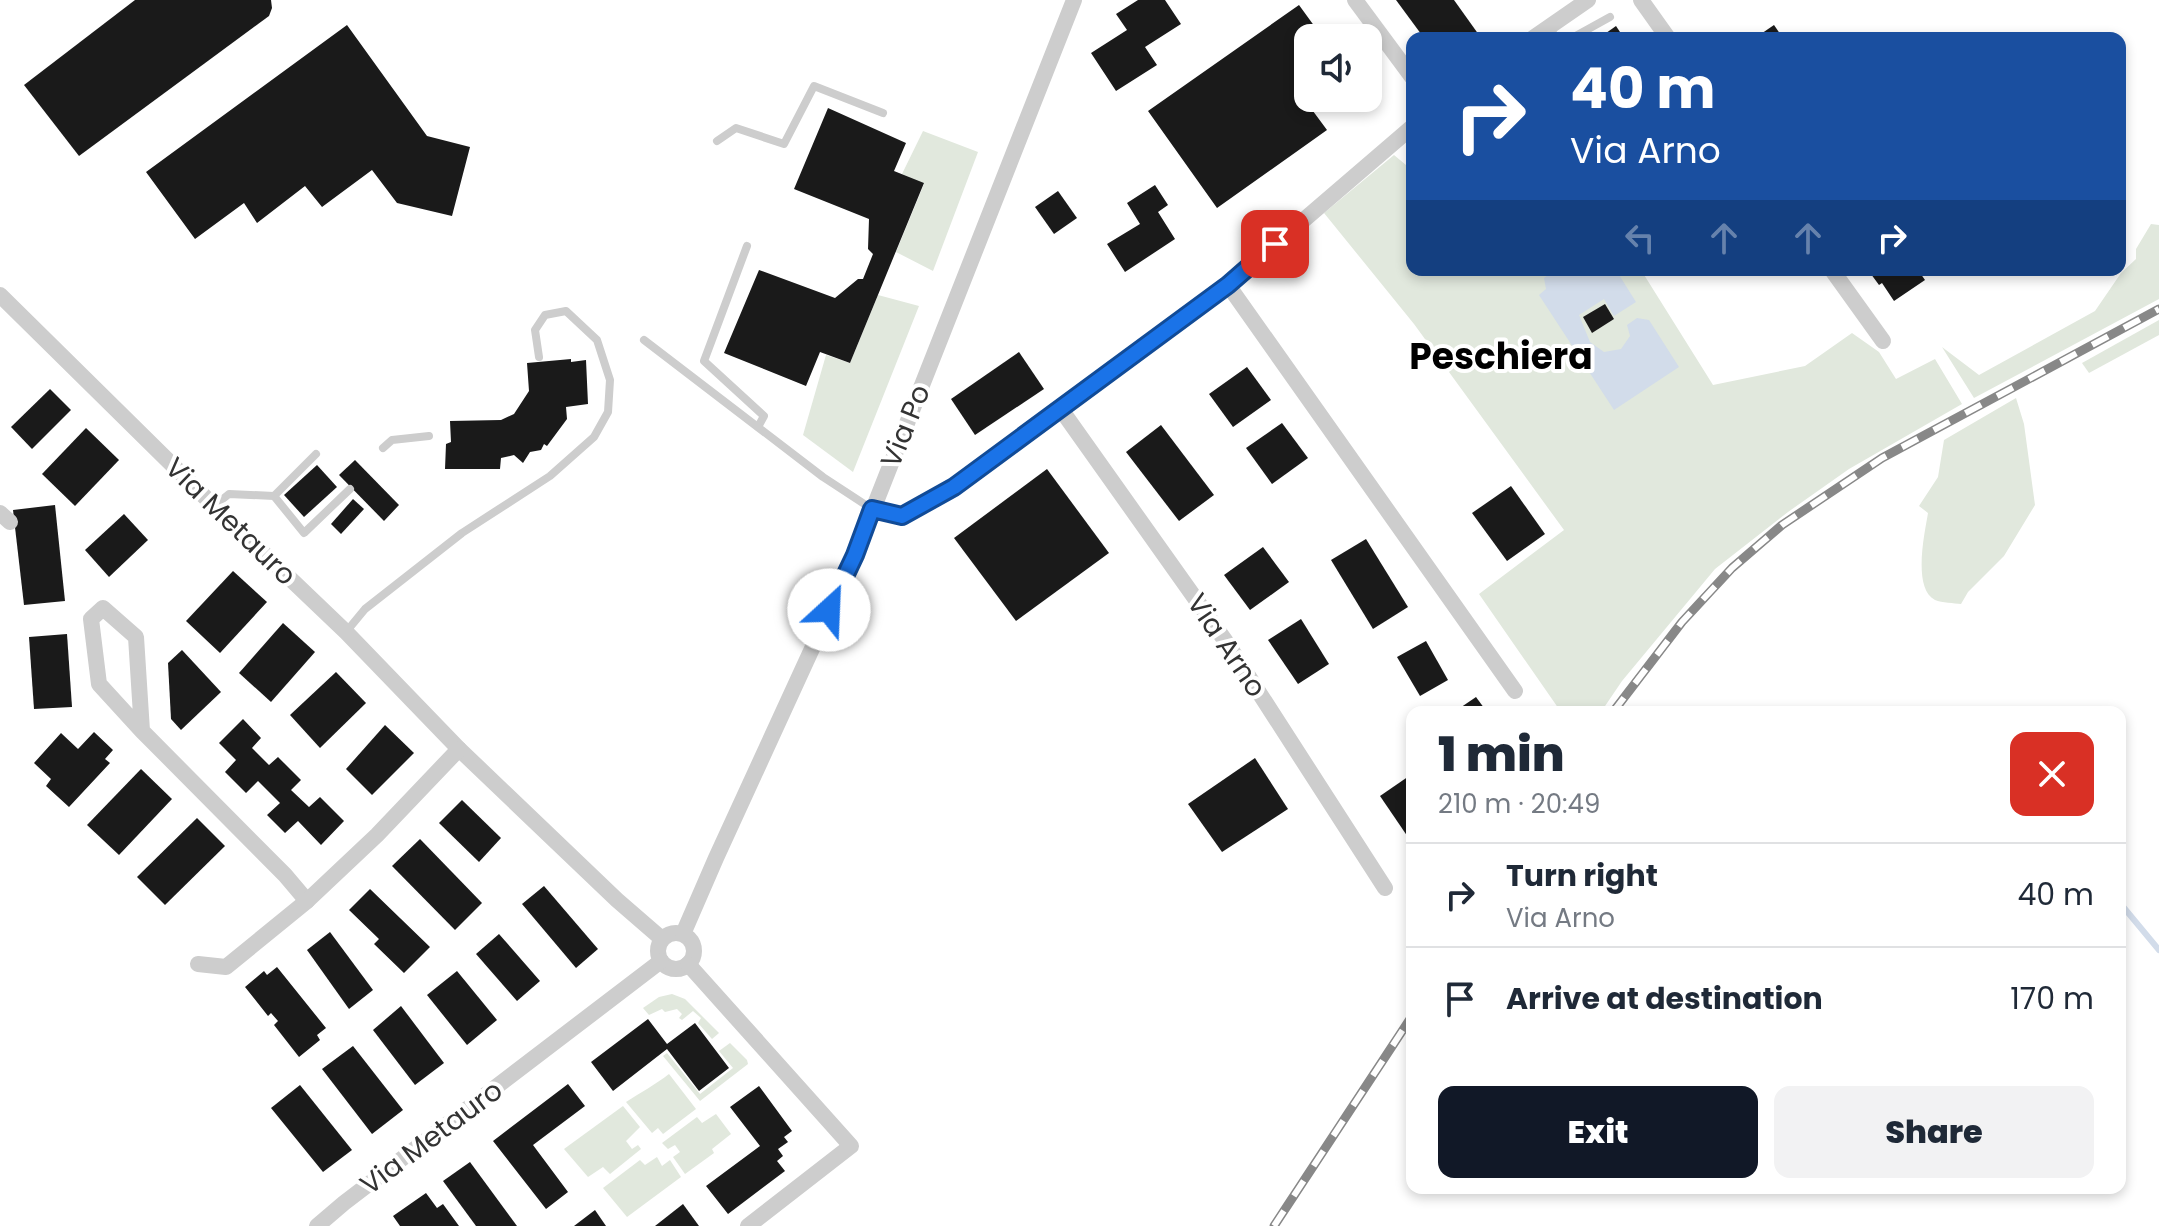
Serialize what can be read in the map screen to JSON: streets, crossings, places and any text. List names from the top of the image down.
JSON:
{
  "streets": {
    "street": ["Via Po", "Via Metauro", "Via Arno"]
  },
  "crossings": [
    ["Via Po", "Via Metauro"]
  ],
  "districts": ["Peschiera"],
  "page": {
    "turn": ["40 m", "Via Arno"],
    "heading": ["1 min", "210 m · 20:49"],
    "list": [
      {
        "name": "Turn right",
        "note": "Via Arno",
        "value": "40 m"
      },
      {
        "name": "Arrive at destination",
        "value": "170 m"
      }
    ],
    "buttons": ["Exit", "Share"]
  }
}
